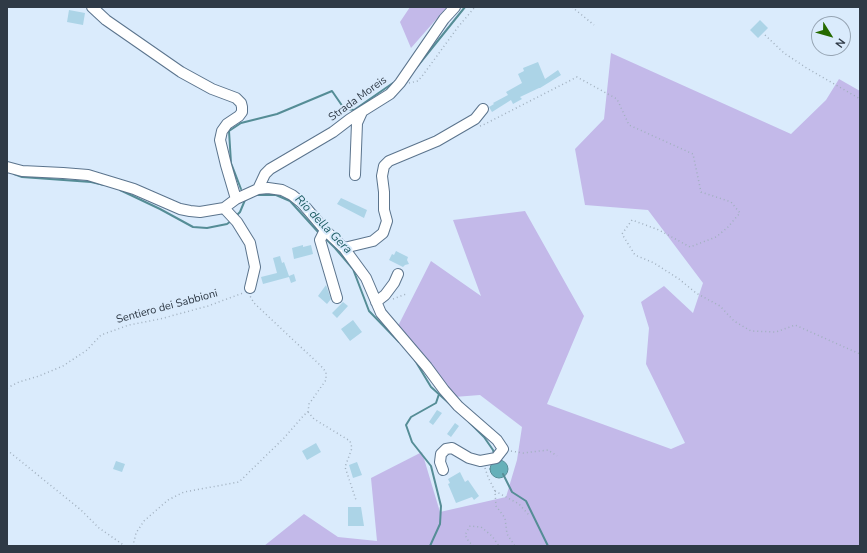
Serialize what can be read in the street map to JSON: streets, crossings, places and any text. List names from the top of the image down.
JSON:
{
  "streets": {
    "street": ["Strada Moreis"],
    "path": ["Sentiero dei Sabbioni"]
  },
  "water": ["Rio della Gera"],
  "north": "bottom right"
}
